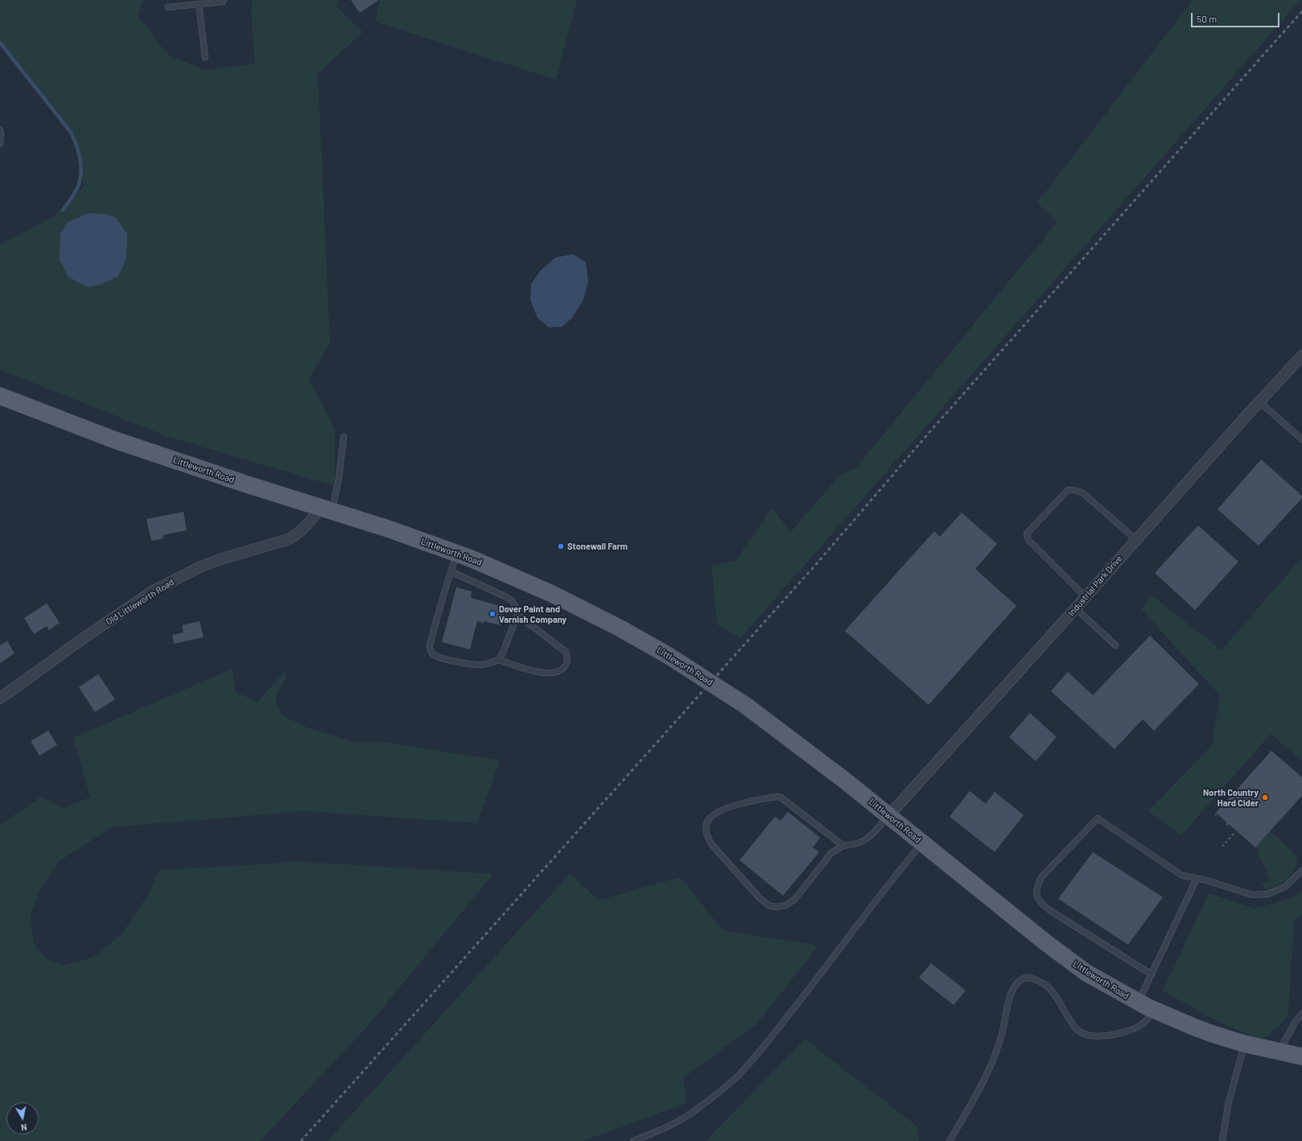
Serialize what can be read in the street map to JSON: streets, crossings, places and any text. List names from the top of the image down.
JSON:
{
  "streets": {
    "main road": ["Littleworth Road"],
    "street": ["Industrial Park Drive", "Old Littleworth Road"]
  },
  "crossings": [
    ["Littleworth Road", "Industrial Park Drive"],
    ["Littleworth Road", "Old Littleworth Road"]
  ],
  "places": ["Stonewall Farm", "Dover Paint and Varnish Company", "North Country Hard Cider"],
  "scale_bar": "50 m",
  "north": "bottom"
}
